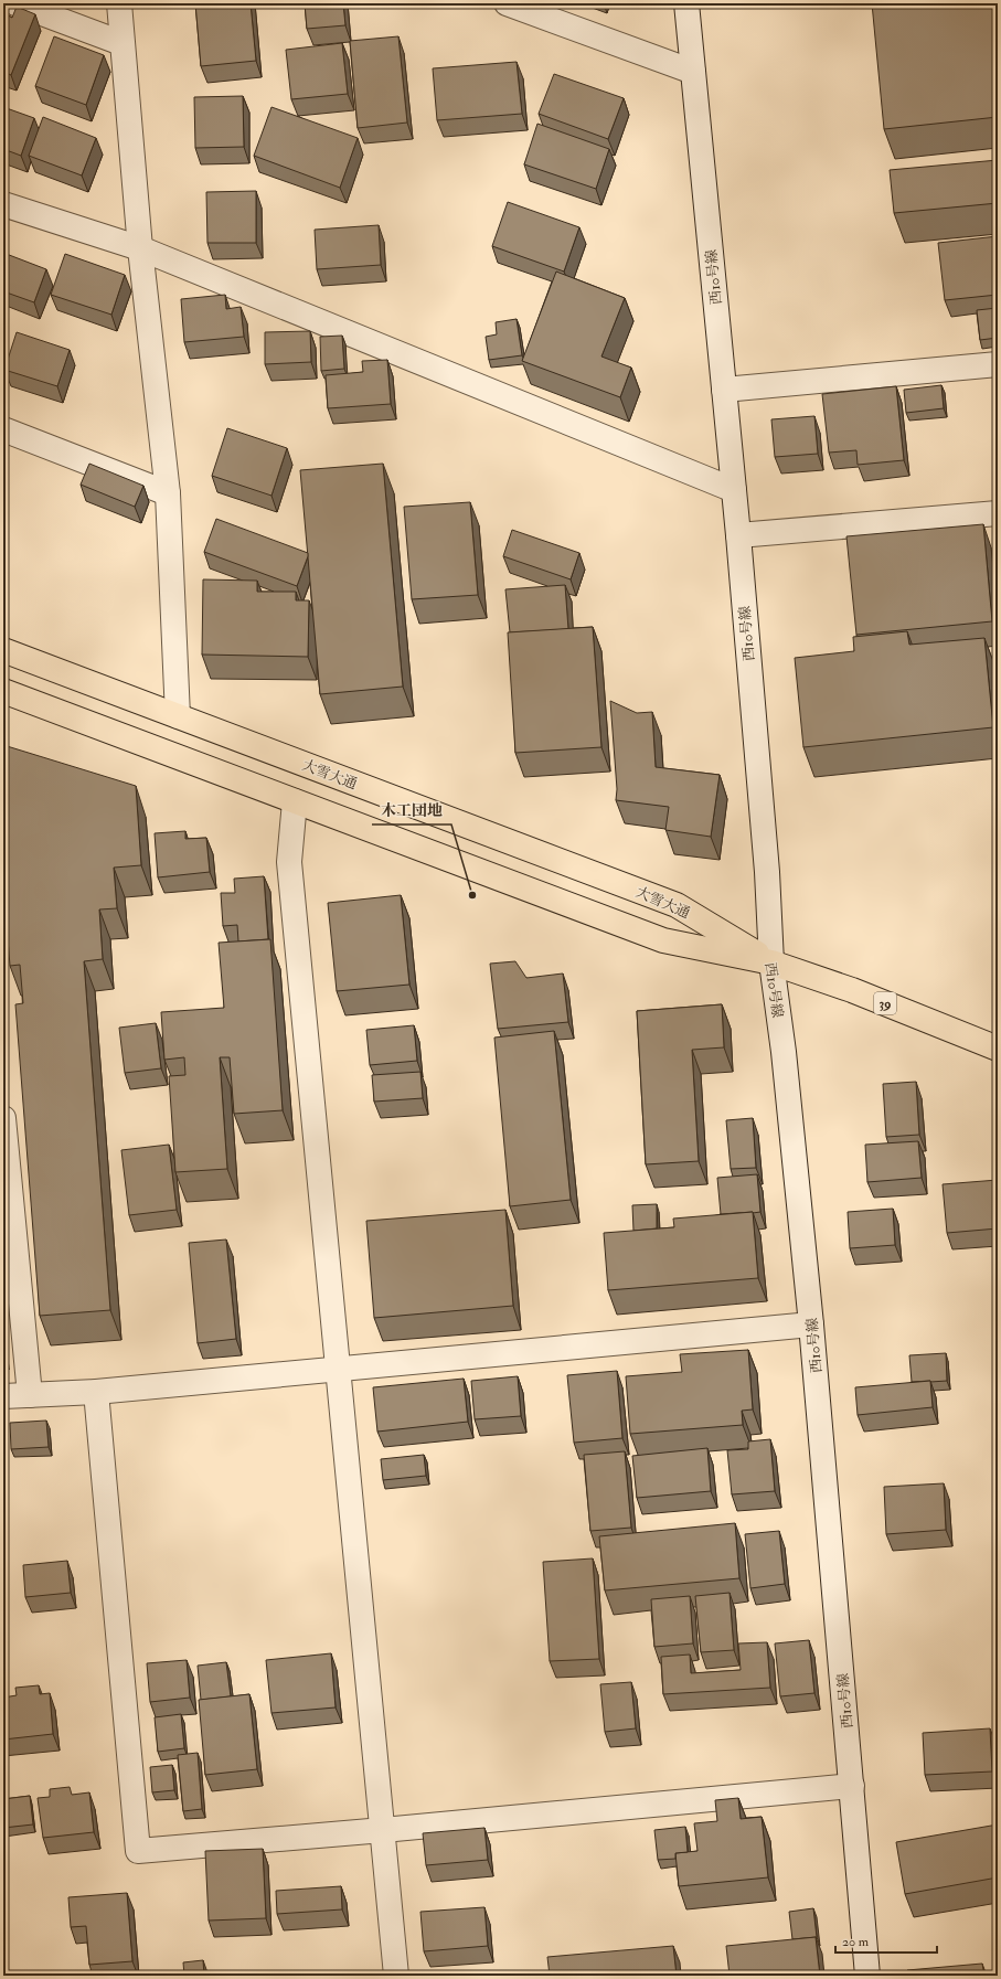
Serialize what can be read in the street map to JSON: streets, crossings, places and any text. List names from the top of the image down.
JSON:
{
  "streets": {
    "highway": ["大雪大通", "39"],
    "street": ["西10号線"]
  },
  "crossings": [
    ["西10号線", "大雪大通"]
  ],
  "places": ["木工団地"],
  "scale_bar": "20 m"
}
